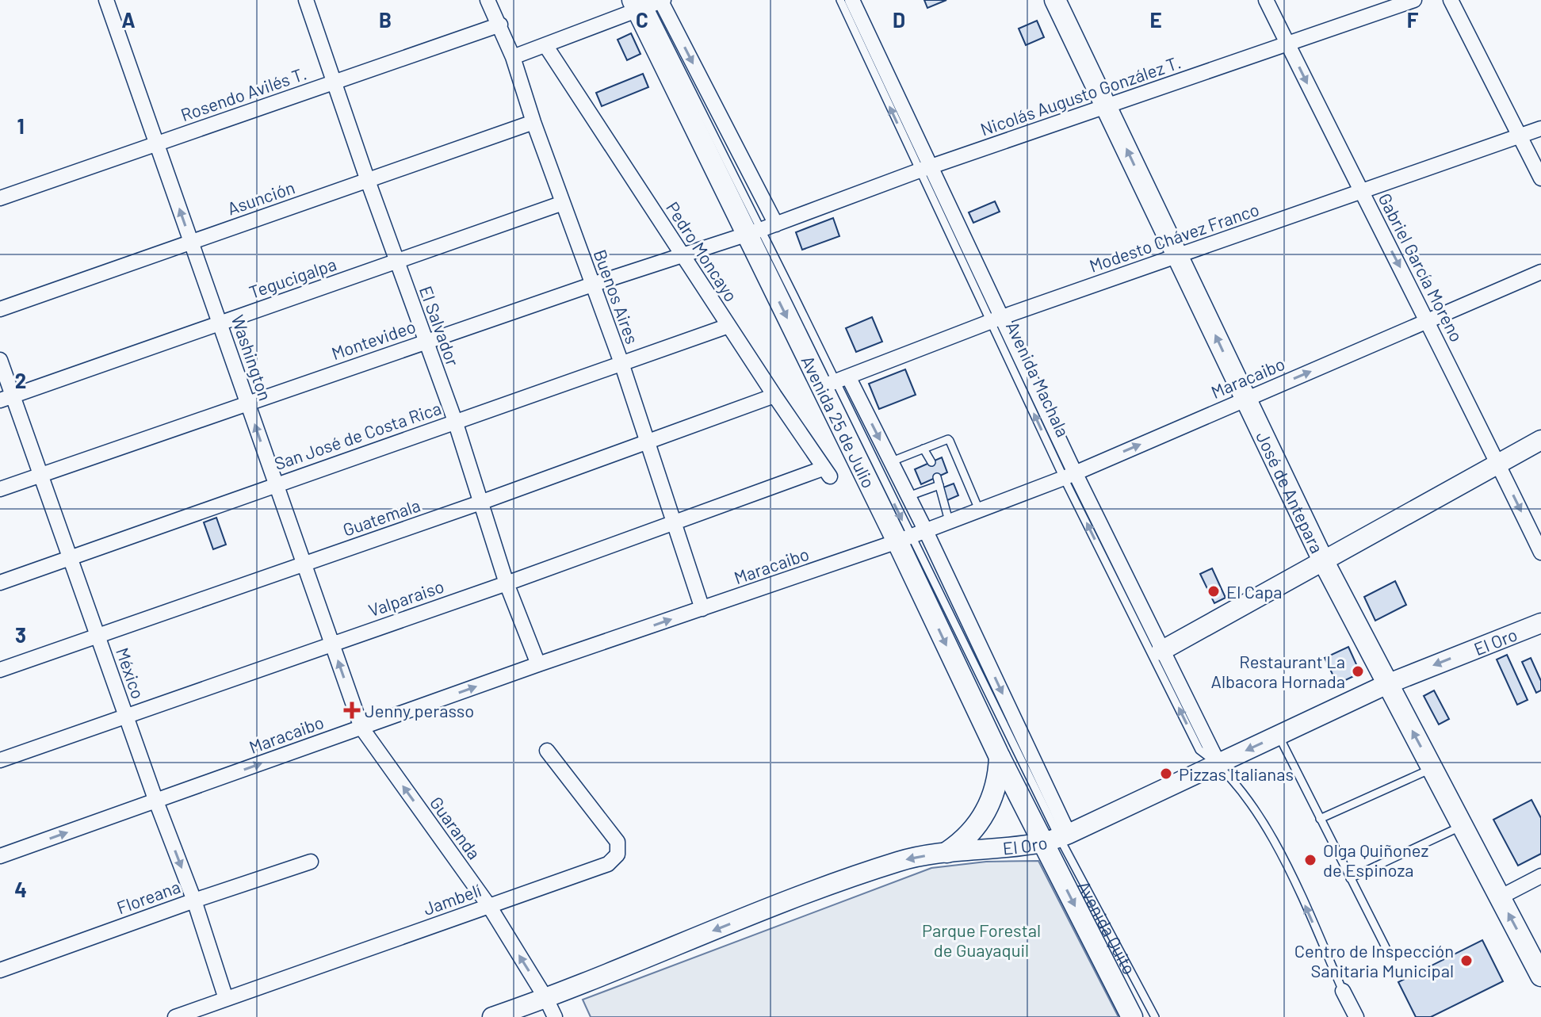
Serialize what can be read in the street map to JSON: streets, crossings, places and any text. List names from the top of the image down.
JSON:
{
  "streets": {
    "main road": ["Avenida 25 de Julio", "José de Antepara", "Avenida Quito"],
    "street": [
      "Rosendo Avilés T.",
      "Nicolás Augusto González T.",
      "Asunción",
      "Modesto Chávez Franco",
      "Pedro Moncayo",
      "Gabriel García Moreno",
      "Tegucigalpa",
      "Buenos Aires",
      "El Salvador",
      "Montevideo",
      "Washington",
      "Maracaibo",
      "Avenida Machala",
      "San José de Costa Rica",
      "Guatemala",
      "Valparaiso",
      "El Oro",
      "México",
      "Guaranda",
      "Floreana",
      "Jambelí"
    ]
  },
  "crossings": [
    ["Rosendo Avilés T.", "Buenos Aires"],
    ["Rosendo Avilés T.", "El Salvador"],
    ["Rosendo Avilés T.", "Washington"],
    ["Nicolás Augusto González T.", "Gabriel García Moreno"],
    ["Nicolás Augusto González T.", "Montevideo"],
    ["Nicolás Augusto González T.", "Avenida Machala"],
    ["Nicolás Augusto González T.", "Avenida 25 de Julio"],
    ["Nicolás Augusto González T.", "José de Antepara"],
    ["Asunción", "Buenos Aires"],
    ["Asunción", "El Salvador"],
    ["Asunción", "Washington"],
    ["Modesto Chávez Franco", "Gabriel García Moreno"],
    ["Modesto Chávez Franco", "Avenida Machala"],
    ["Modesto Chávez Franco", "Avenida 25 de Julio"],
    ["Modesto Chávez Franco", "José de Antepara"],
    ["Pedro Moncayo", "Montevideo"],
    ["Pedro Moncayo", "San José de Costa Rica"],
    ["Pedro Moncayo", "Guatemala"],
    ["Pedro Moncayo", "Valparaiso"],
    ["Gabriel García Moreno", "Maracaibo"],
    ["Tegucigalpa", "Buenos Aires"],
    ["Tegucigalpa", "El Salvador"],
    ["Tegucigalpa", "Washington"],
    ["Tegucigalpa", "México"],
    ["Buenos Aires", "Montevideo"],
    ["Buenos Aires", "Maracaibo"],
    ["Buenos Aires", "San José de Costa Rica"],
    ["Buenos Aires", "Guatemala"],
    ["Buenos Aires", "Valparaiso"],
    ["El Salvador", "Montevideo"],
    ["El Salvador", "Maracaibo"],
    ["El Salvador", "San José de Costa Rica"],
    ["El Salvador", "Guatemala"],
    ["El Salvador", "Valparaiso"],
    ["Montevideo", "Washington"],
    ["Montevideo", "Avenida 25 de Julio"],
    ["Montevideo", "México"],
    ["Washington", "Maracaibo"],
    ["Washington", "San José de Costa Rica"],
    ["Washington", "Guatemala"],
    ["Washington", "Valparaiso"],
    ["Washington", "Guaranda"],
    ["Maracaibo", "Avenida Machala"],
    ["Maracaibo", "Avenida 25 de Julio"],
    ["Maracaibo", "José de Antepara"],
    ["Maracaibo", "México"],
    ["Maracaibo", "Guaranda"],
    ["Avenida Machala", "El Oro"],
    ["Avenida 25 de Julio", "El Oro"],
    ["Avenida 25 de Julio", "Avenida Quito"],
    ["San José de Costa Rica", "México"],
    ["José de Antepara", "El Oro"],
    ["Guatemala", "México"],
    ["Valparaiso", "México"],
    ["El Oro", "Guaranda"],
    ["El Oro", "Avenida Quito"],
    ["México", "Floreana"],
    ["México", "Jambelí"],
    ["Guaranda", "Jambelí"]
  ],
  "one_way": [
    "Gabriel García Moreno",
    "Washington",
    "Maracaibo",
    "Avenida Machala",
    "Avenida 25 de Julio",
    "José de Antepara",
    "Guaranda",
    "Avenida Quito"
  ],
  "parks": ["Parque Forestal de Guayaquil"],
  "places": {
    "other": [
      "El Capa",
      "Restaurant La Albacora Hornada",
      "Pizzas Italianas",
      "Olga Quiñonez de Espinoza",
      "Centro de Inspección Sanitaria Municipal"
    ],
    "health": ["Jenny perasso"]
  },
  "grid": {
    "columns": [
      "A",
      "B",
      "C",
      "D",
      "E",
      "F"
    ],
    "rows": [
      "1",
      "2",
      "3",
      "4"
    ]
  }
}
